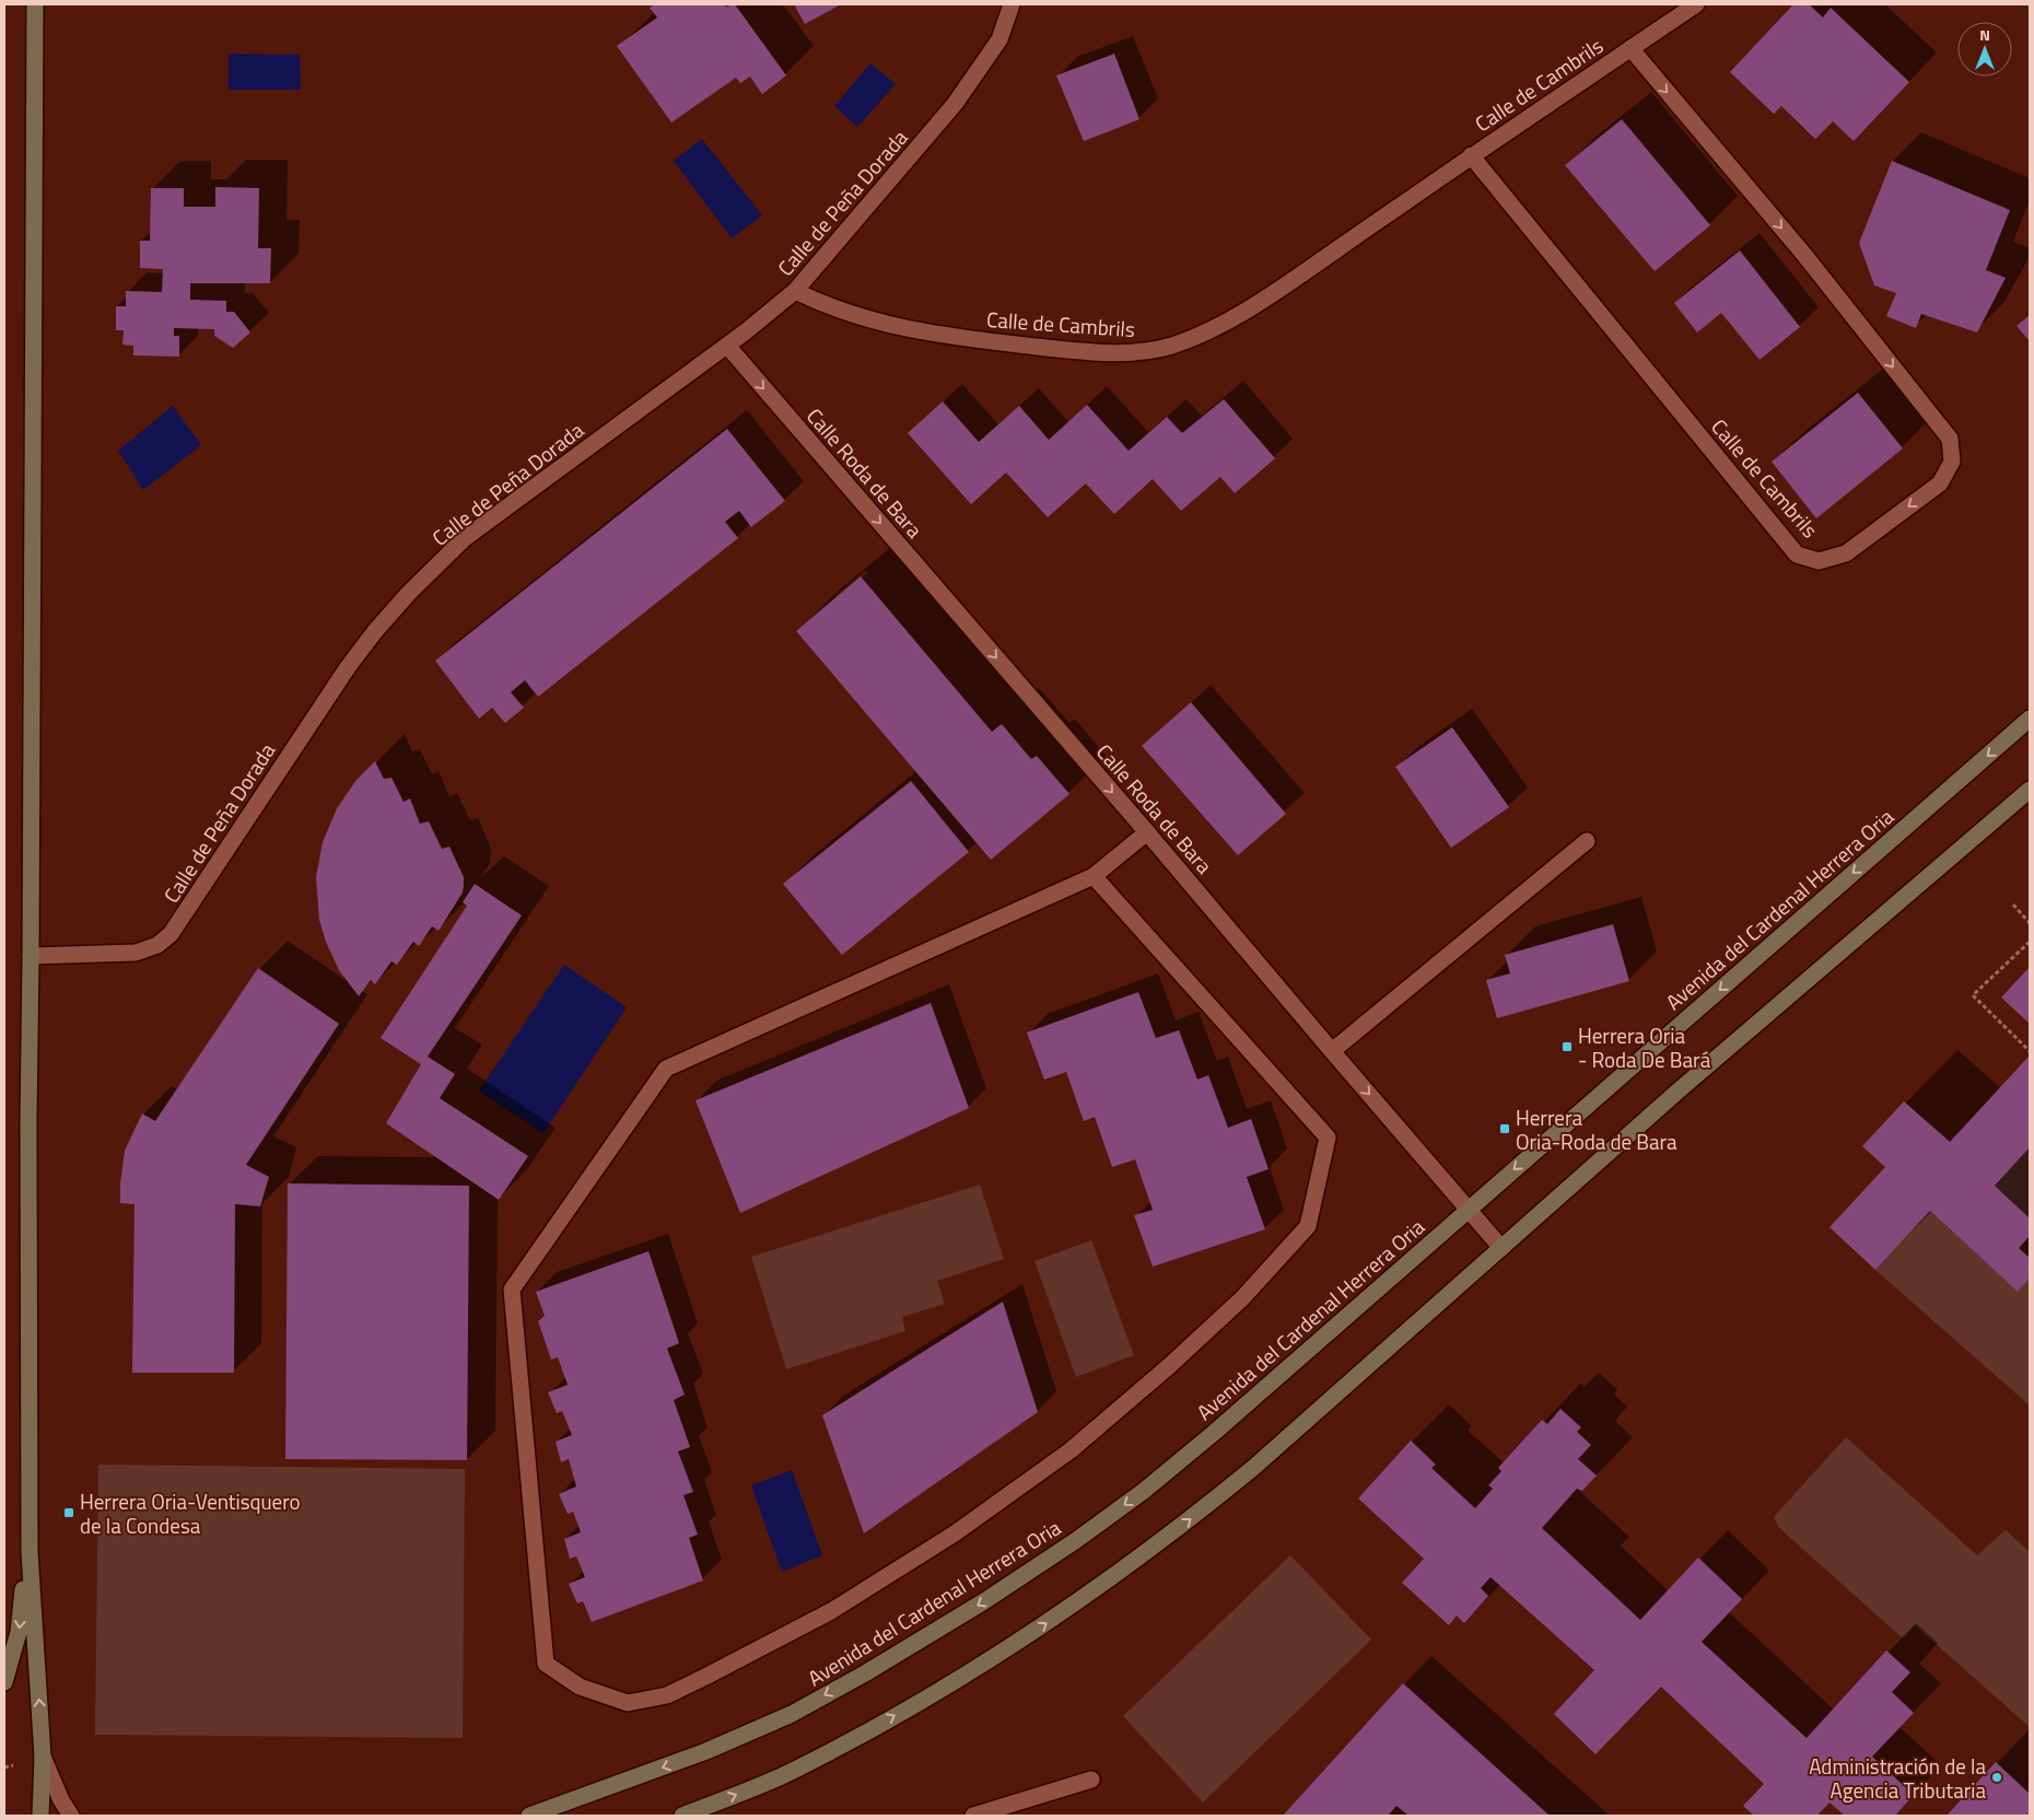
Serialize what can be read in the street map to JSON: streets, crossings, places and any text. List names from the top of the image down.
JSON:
{
  "streets": {
    "main road": ["Avenida del Cardenal Herrera Oria"],
    "street": ["Calle de Cambrils", "Calle de Peña Dorada", "Calle Roda de Bara"]
  },
  "crossings": [
    ["Calle de Cambrils", "Calle de Peña Dorada"],
    ["Calle de Peña Dorada", "Calle Roda de Bara"],
    ["Calle Roda de Bara", "Avenida del Cardenal Herrera Oria"]
  ],
  "one_way": ["Calle Roda de Bara"],
  "places": {
    "transit": ["Herrera Oria - Roda De Bará", "Herrera Oria-Roda de Bara", "Herrera Oria-Ventisquero de la Condesa"],
    "other": ["Administración de la Agencia Tributaria"]
  },
  "north": "top"
}
